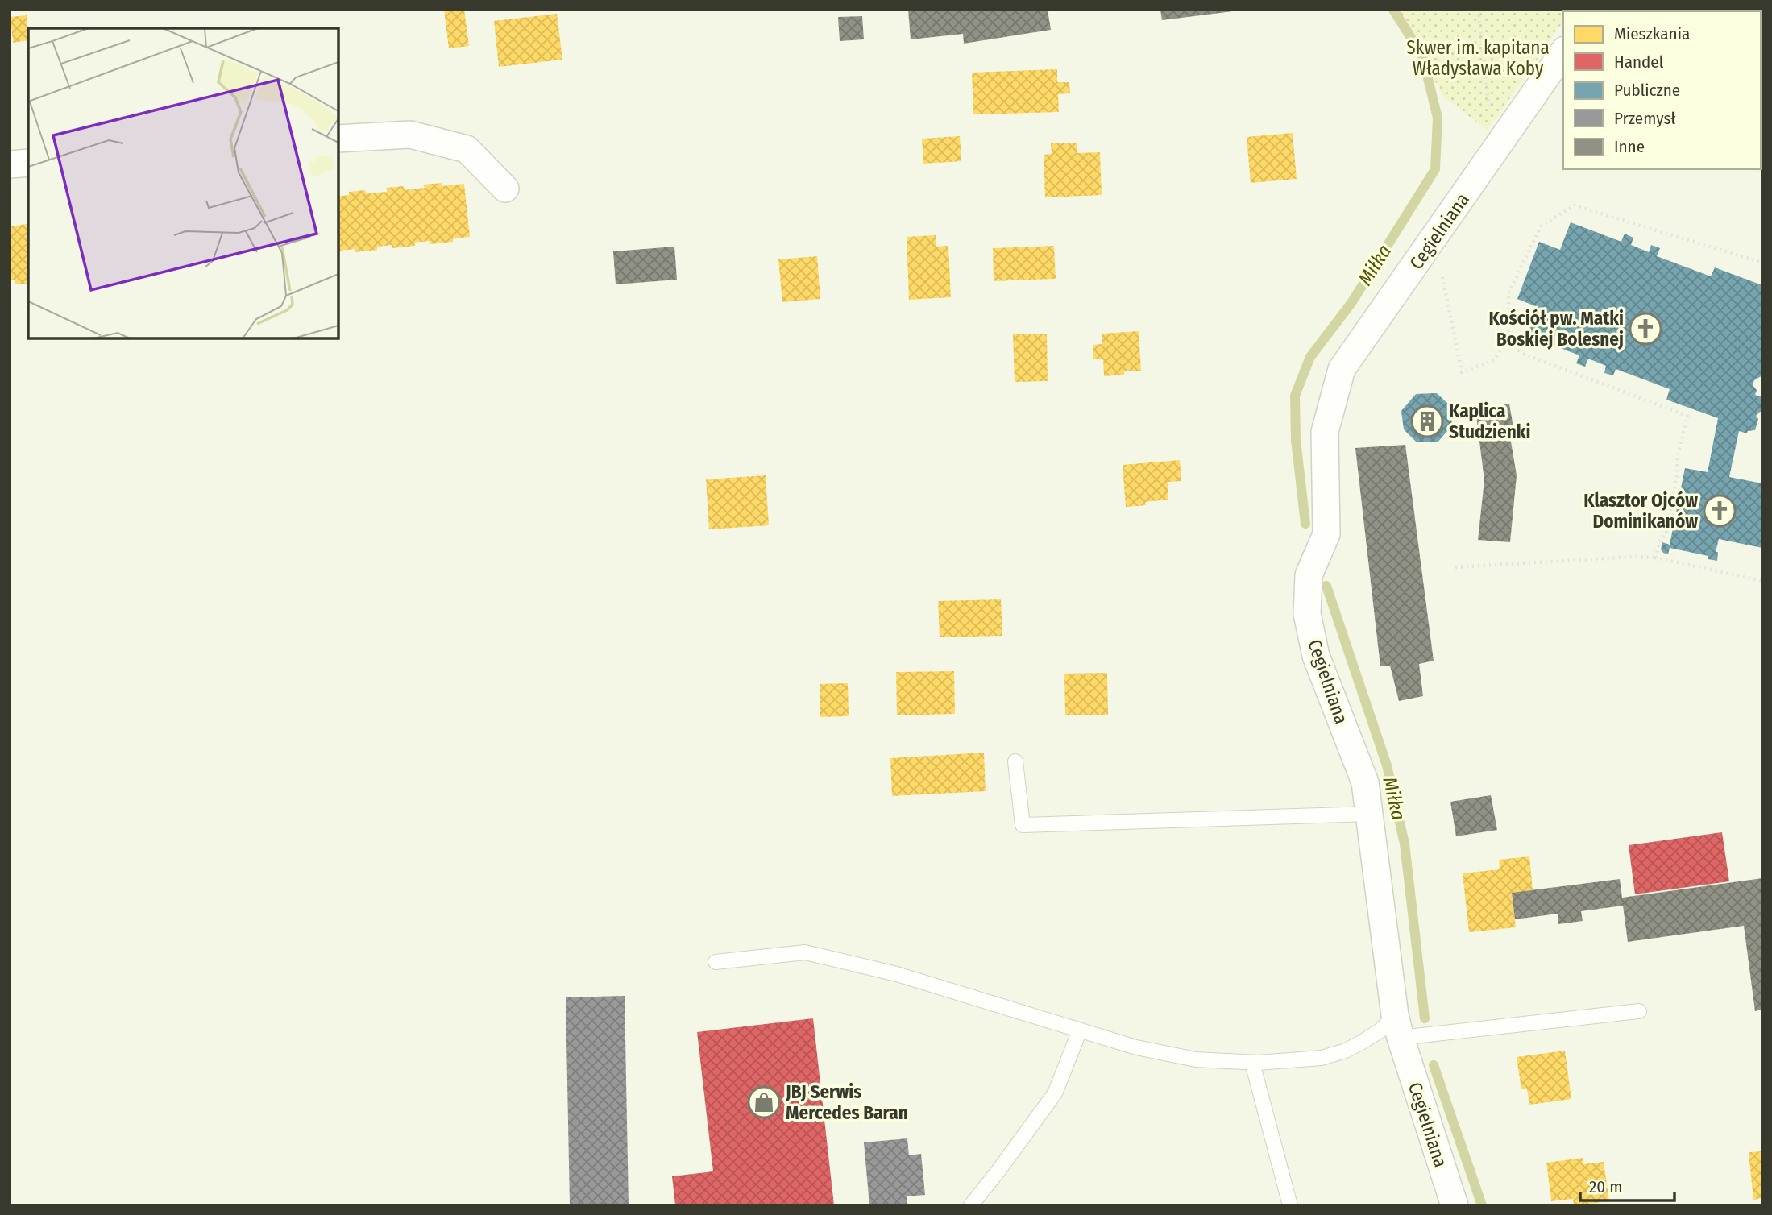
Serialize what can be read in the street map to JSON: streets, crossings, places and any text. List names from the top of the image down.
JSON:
{
  "streets": {
    "street": ["Cegielniana"]
  },
  "water": ["Miłka"],
  "parks": ["Skwer im. kapitana Władysława Koby"],
  "places": {
    "church": ["Kościół pw. Matki Boskiej Bolesnej", "Klasztor Ojców Dominikanów"],
    "building": ["Kaplica Studzienki"],
    "shop": ["JBJ Serwis Mercedes Baran"]
  },
  "legend": [
    "Mieszkania",
    "Handel",
    "Publiczne",
    "Przemysł",
    "Inne"
  ],
  "scale_bar": "20 m"
}
